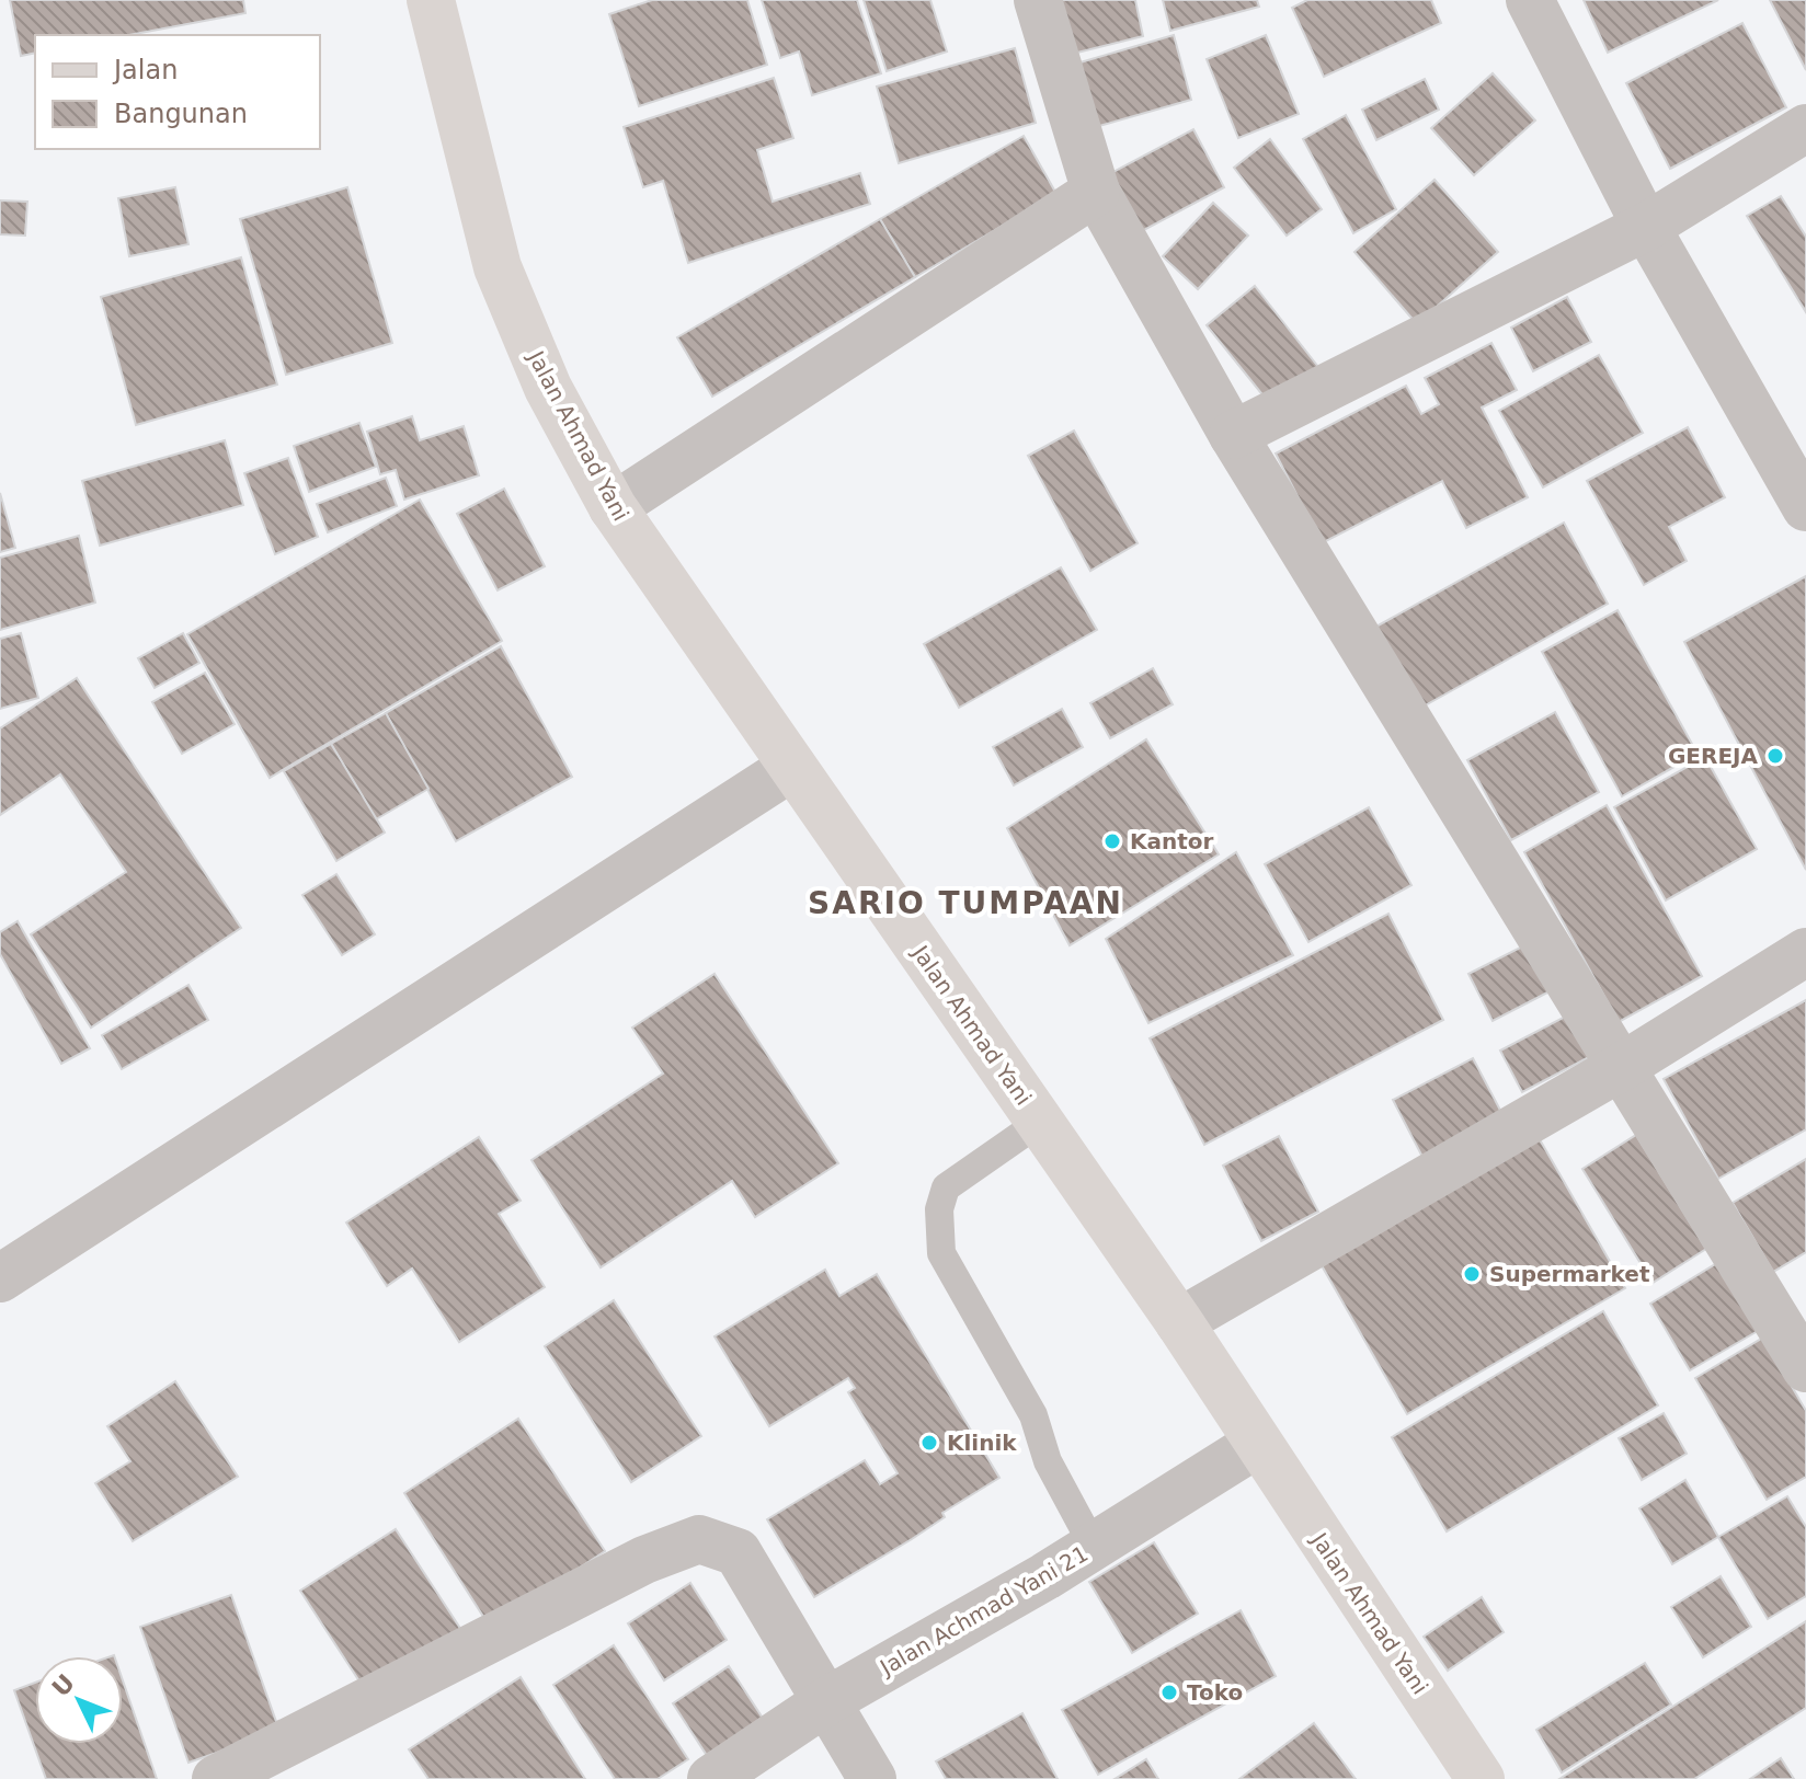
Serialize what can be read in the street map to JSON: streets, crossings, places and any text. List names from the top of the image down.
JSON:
{
  "streets": {
    "main road": ["Jalan Ahmad Yani"],
    "street": ["Jalan Achmad Yani 21"]
  },
  "crossings": [
    ["Jalan Ahmad Yani", "Jalan Achmad Yani 21"]
  ],
  "districts": ["SARIO TUMPAAN"],
  "places": [
    "GEREJA",
    "Kantor",
    "Supermarket",
    "Klinik",
    "Toko"
  ],
  "legend": ["Jalan", "Bangunan"],
  "north": "top left"
}
